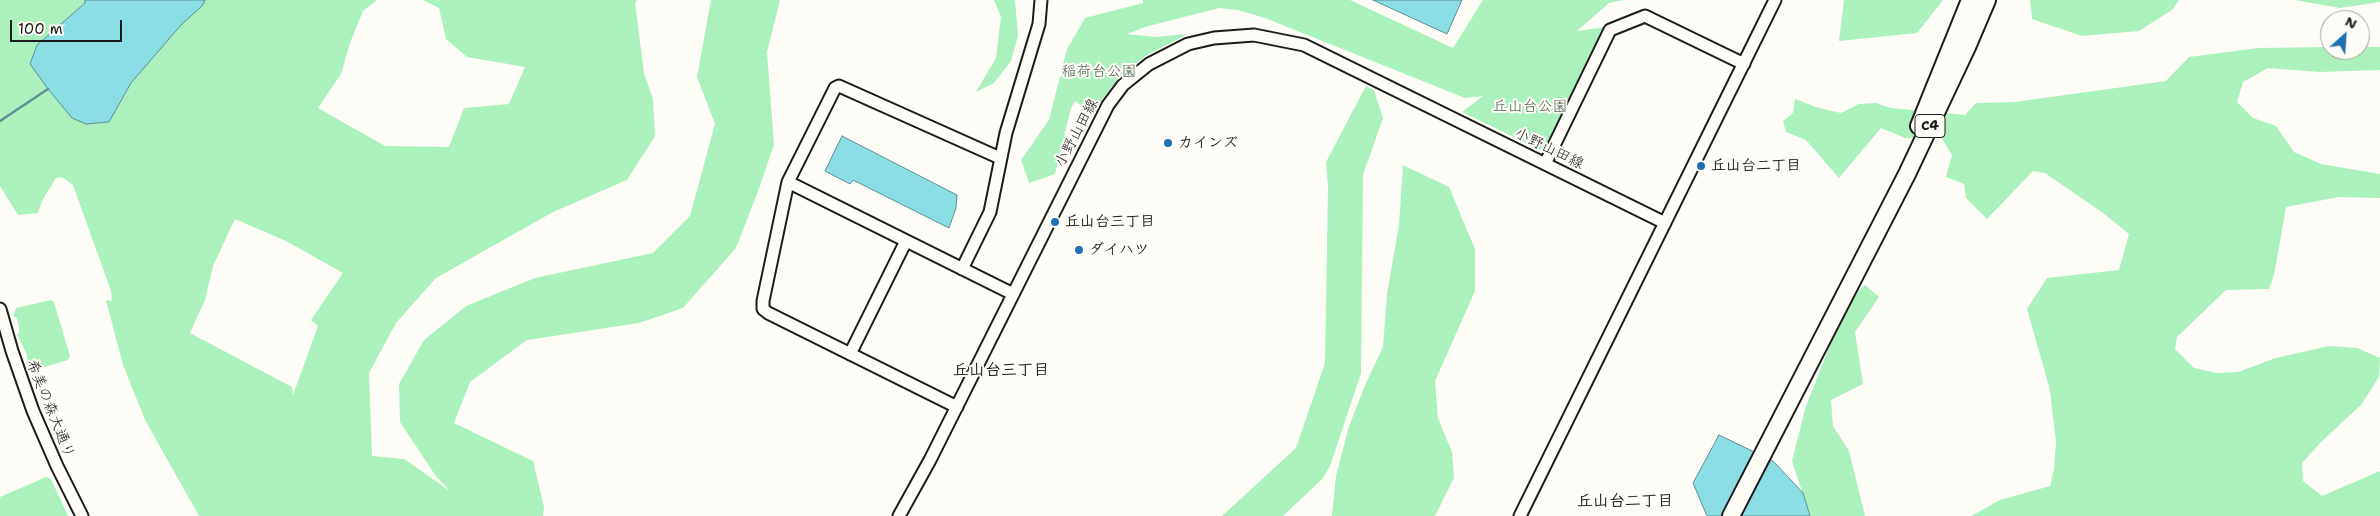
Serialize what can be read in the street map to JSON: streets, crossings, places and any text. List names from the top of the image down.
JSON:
{
  "streets": {
    "highway": ["C4"],
    "street": ["小野山田線", "希美の森大通り"]
  },
  "districts": ["丘山台三丁目", "丘山台二丁目"],
  "parks": ["稲荷台公園", "丘山台公園"],
  "places": [
    "カインズ",
    "丘山台二丁目",
    "丘山台三丁目",
    "ダイハツ"
  ],
  "scale_bar": "100 m",
  "north": "top right"
}
